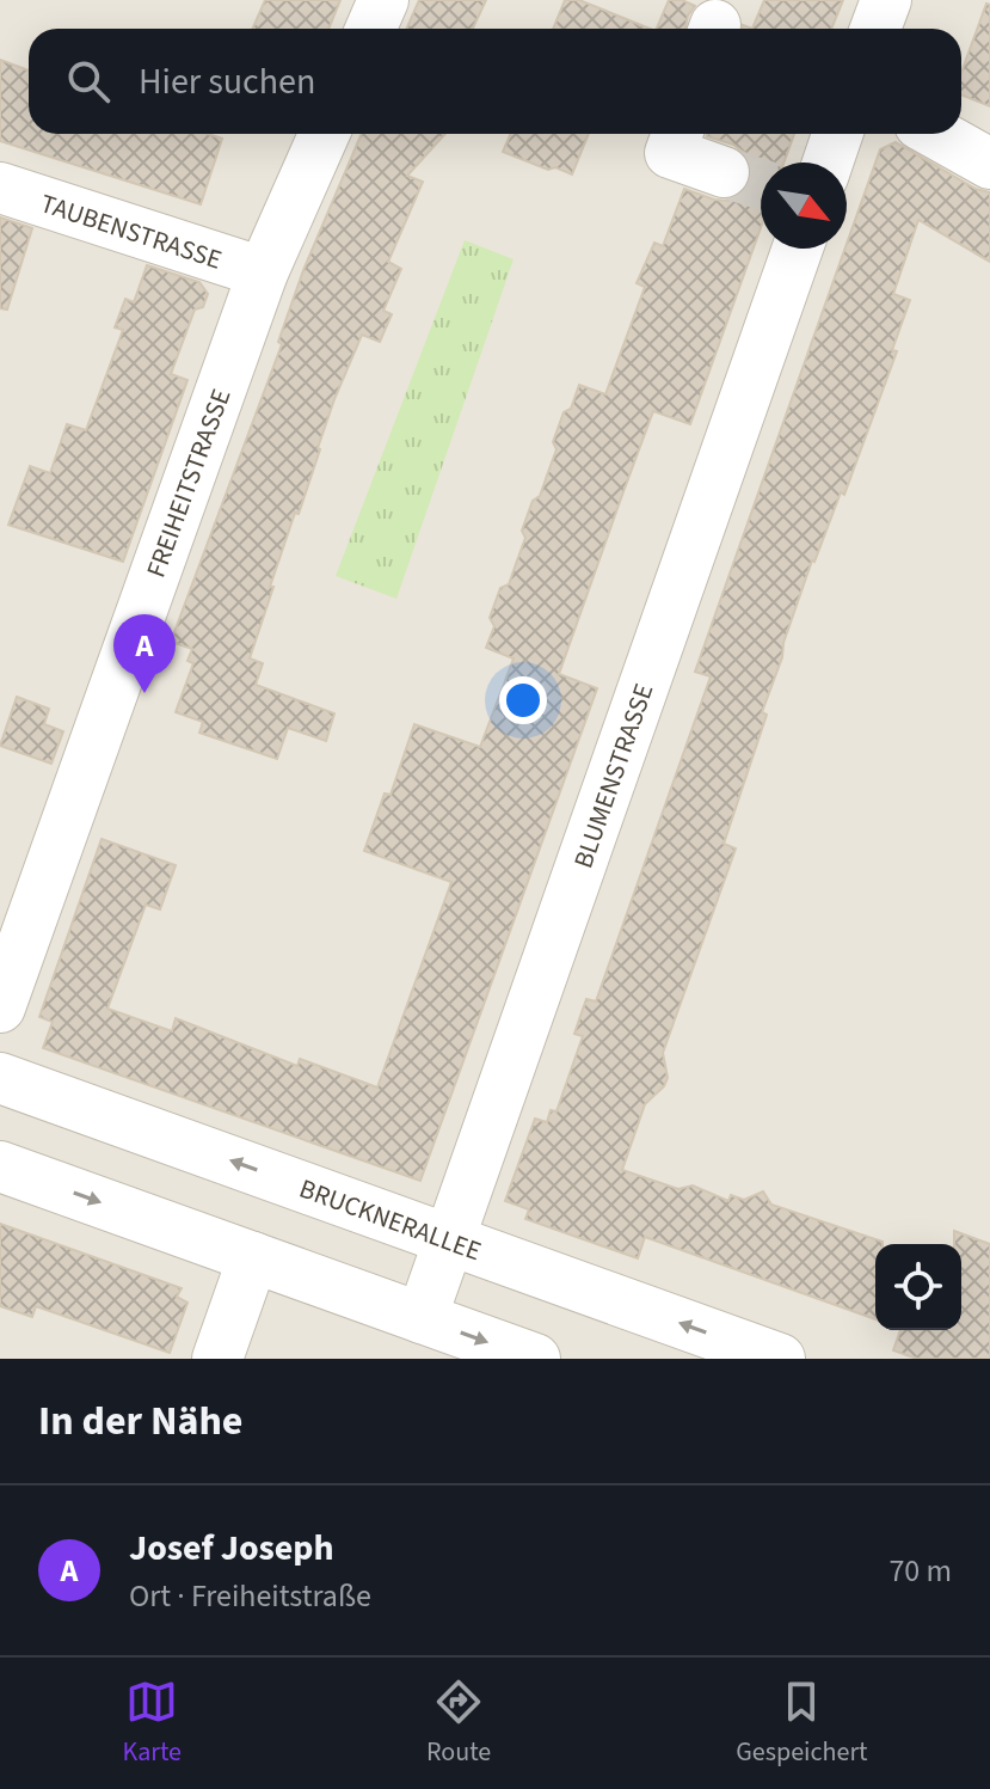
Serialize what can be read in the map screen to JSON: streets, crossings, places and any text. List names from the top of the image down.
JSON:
{
  "streets": {
    "street": [
      "TAUBENSTRASSE",
      "FREIHEITSTRASSE",
      "BLUMENSTRASSE",
      "BRUCKNERALLEE"
    ]
  },
  "crossings": [
    ["TAUBENSTRASSE", "FREIHEITSTRASSE"],
    ["BLUMENSTRASSE", "BRUCKNERALLEE"]
  ],
  "north": "bottom right",
  "page": {
    "search": "Hier suchen",
    "pins": "A",
    "heading": "In der Nähe",
    "list": [
      {
        "mark": "A",
        "name": "Josef Joseph",
        "note": "Ort · Freiheitstraße",
        "value": "70 m"
      }
    ],
    "nav": ["Karte", "Route", "Gespeichert"]
  }
}
